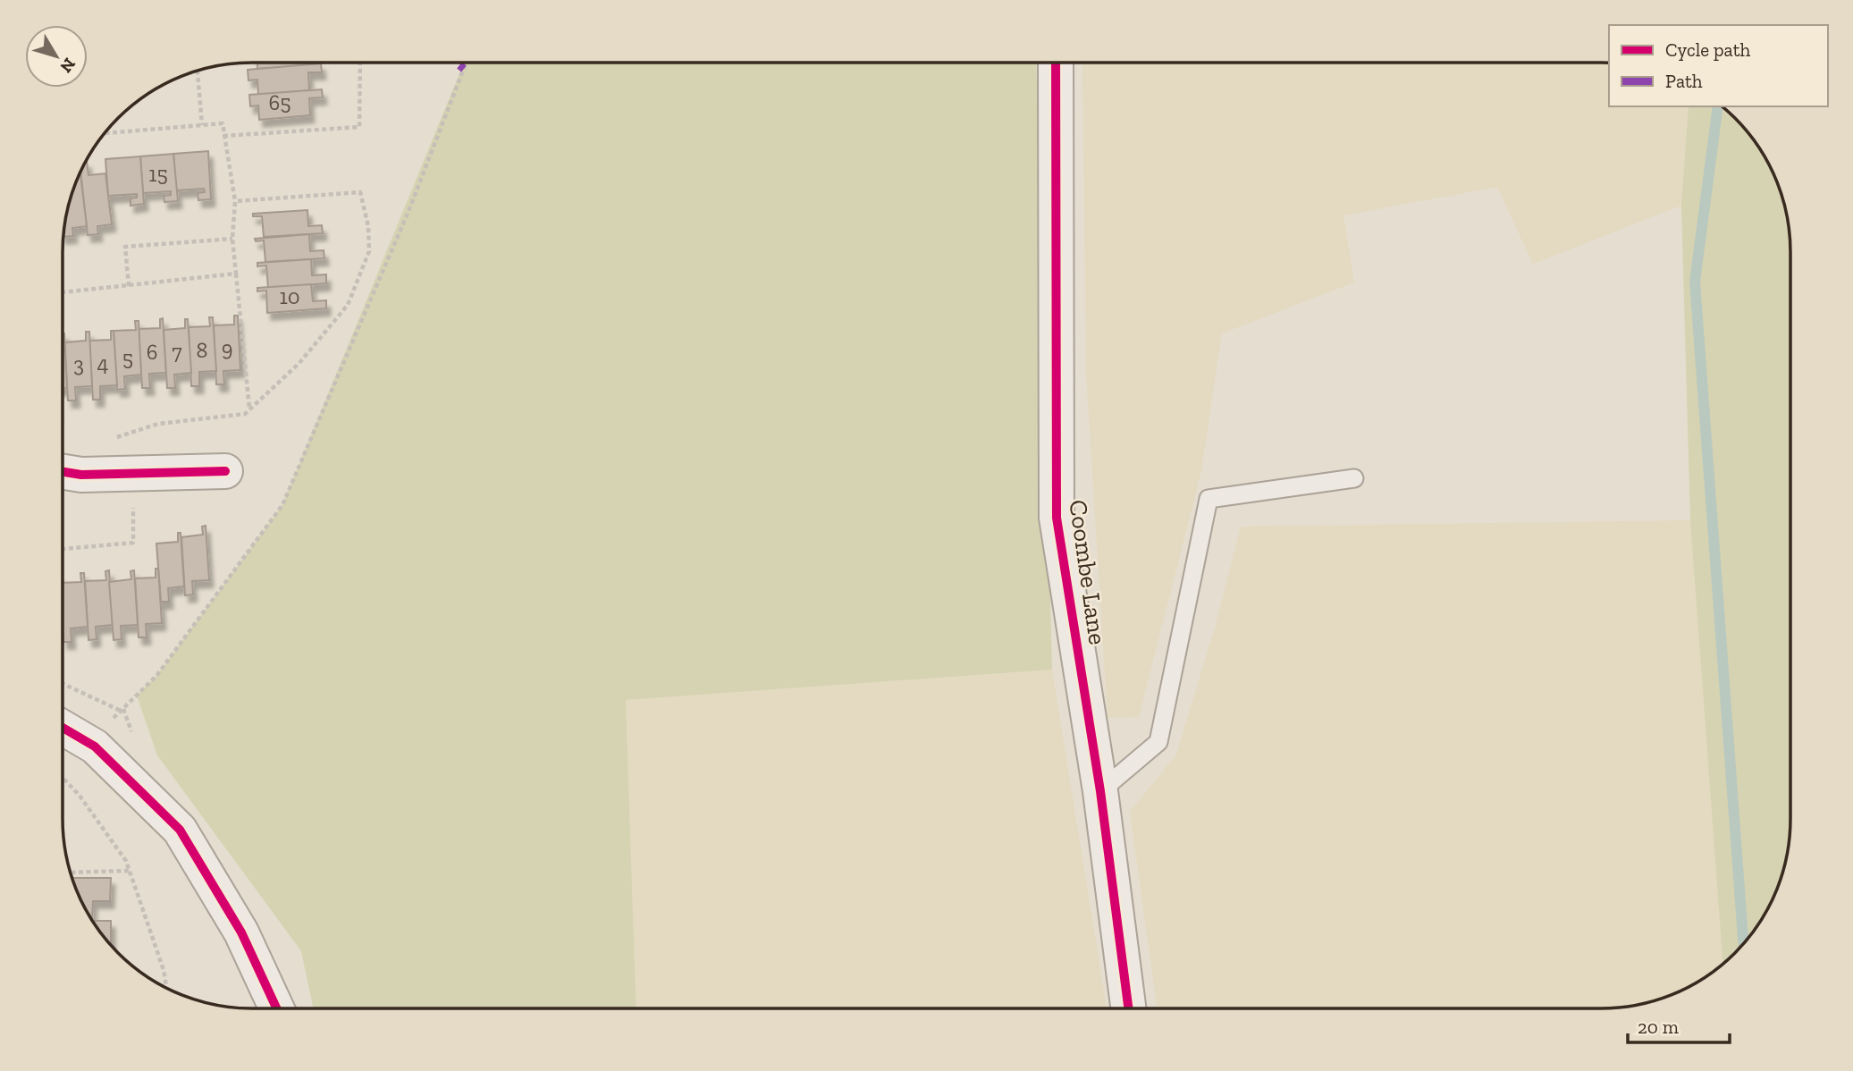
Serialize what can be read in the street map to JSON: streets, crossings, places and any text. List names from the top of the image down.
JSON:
{
  "streets": {
    "street": ["Coombe Lane"]
  },
  "house_numbers": [
    "65",
    "15",
    "10",
    "9",
    "8",
    "6",
    "7",
    "5",
    "4",
    "3"
  ],
  "legend": ["Cycle path", "Path"],
  "scale_bar": "20 m",
  "north": "bottom right"
}
